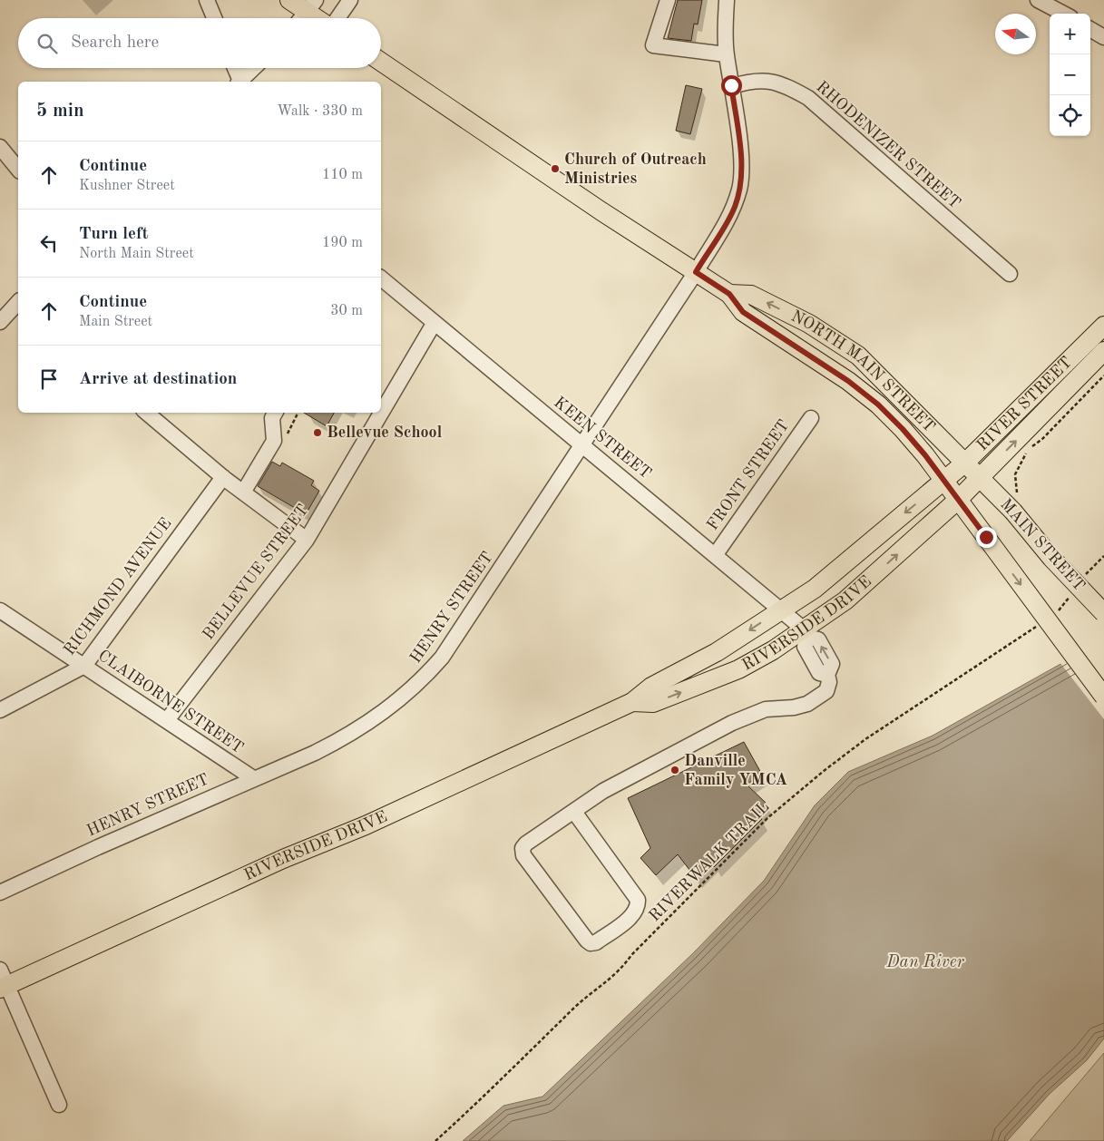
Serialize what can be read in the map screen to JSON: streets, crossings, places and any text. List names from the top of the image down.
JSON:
{
  "streets": {
    "main road": [
      "NORTH MAIN STREET",
      "RIVER STREET",
      "MAIN STREET",
      "RIVERSIDE DRIVE"
    ],
    "street": [
      "RHODENIZER STREET",
      "KEEN STREET",
      "FRONT STREET",
      "BELLEVUE STREET",
      "RICHMOND AVENUE",
      "HENRY STREET",
      "CLAIBORNE STREET"
    ],
    "path": ["RIVERWALK TRAIL"]
  },
  "crossings": [
    ["RHODENIZER STREET", "HENRY STREET"],
    ["NORTH MAIN STREET", "RIVER STREET"],
    ["NORTH MAIN STREET", "MAIN STREET"],
    ["NORTH MAIN STREET", "HENRY STREET"],
    ["NORTH MAIN STREET", "RIVERSIDE DRIVE"],
    ["RIVER STREET", "MAIN STREET"],
    ["RIVER STREET", "RIVERSIDE DRIVE"],
    ["KEEN STREET", "FRONT STREET"],
    ["KEEN STREET", "BELLEVUE STREET"],
    ["KEEN STREET", "HENRY STREET"],
    ["KEEN STREET", "RIVERSIDE DRIVE"],
    ["BELLEVUE STREET", "CLAIBORNE STREET"],
    ["RICHMOND AVENUE", "CLAIBORNE STREET"],
    ["HENRY STREET", "CLAIBORNE STREET"]
  ],
  "water": ["Dan River"],
  "places": ["Church of Outreach Ministries", "Bellevue School", "Danville Family YMCA"],
  "north": "left",
  "page": {
    "map_buttons": ["+", "−"],
    "search": "Search here",
    "heading": ["5 min", "Walk · 330 m"],
    "list": [
      ["Continue", "Kushner Street", "110 m"],
      ["Turn left", "North Main Street", "190 m"],
      ["Continue", "Main Street", "30 m"],
      "Arrive at destination"
    ]
  }
}
